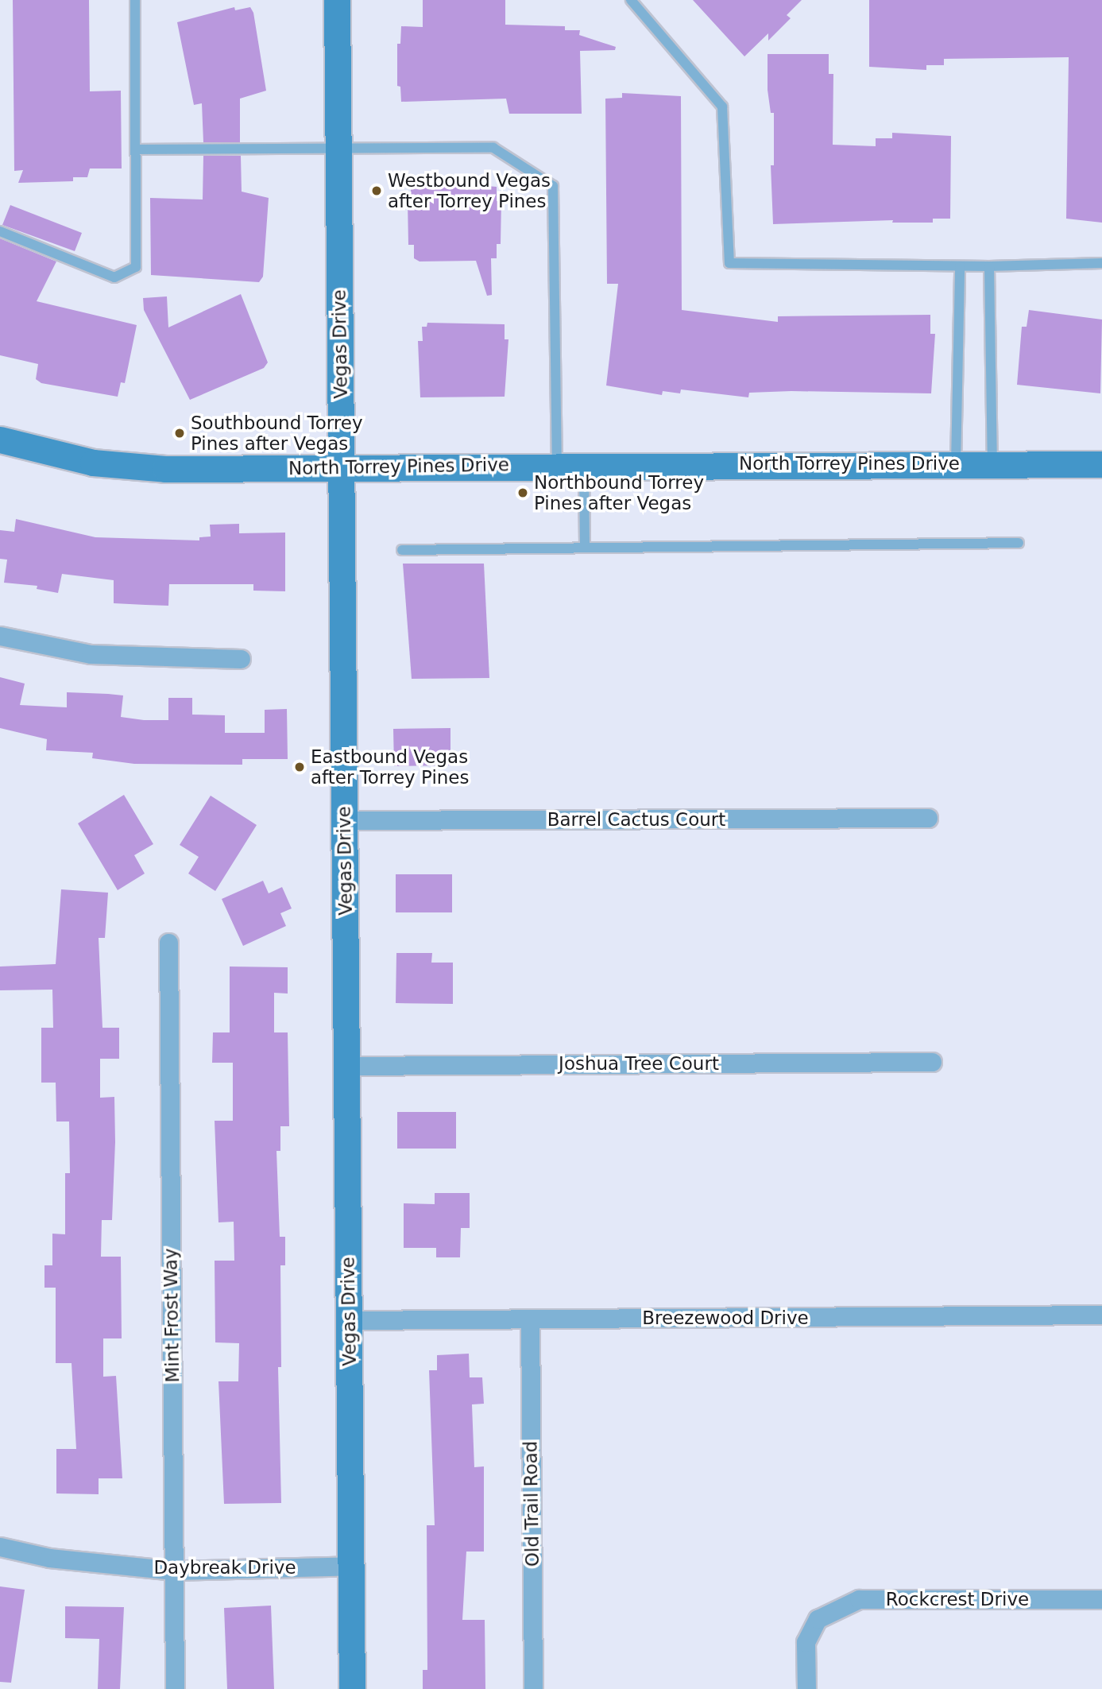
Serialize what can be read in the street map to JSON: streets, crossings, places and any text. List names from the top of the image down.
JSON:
{
  "streets": {
    "main road": ["Vegas Drive", "North Torrey Pines Drive"],
    "street": [
      "Barrel Cactus Court",
      "Joshua Tree Court",
      "Mint Frost Way",
      "Breezewood Drive",
      "Old Trail Road",
      "Daybreak Drive",
      "Rockcrest Drive"
    ]
  },
  "crossings": [
    ["Vegas Drive", "North Torrey Pines Drive"],
    ["Vegas Drive", "Barrel Cactus Court"],
    ["Vegas Drive", "Joshua Tree Court"],
    ["Vegas Drive", "Breezewood Drive"],
    ["Vegas Drive", "Daybreak Drive"],
    ["Mint Frost Way", "Daybreak Drive"],
    ["Breezewood Drive", "Old Trail Road"]
  ],
  "places": [
    "Westbound Vegas after Torrey Pines",
    "Southbound Torrey Pines after Vegas",
    "Northbound Torrey Pines after Vegas",
    "Eastbound Vegas after Torrey Pines"
  ]
}
